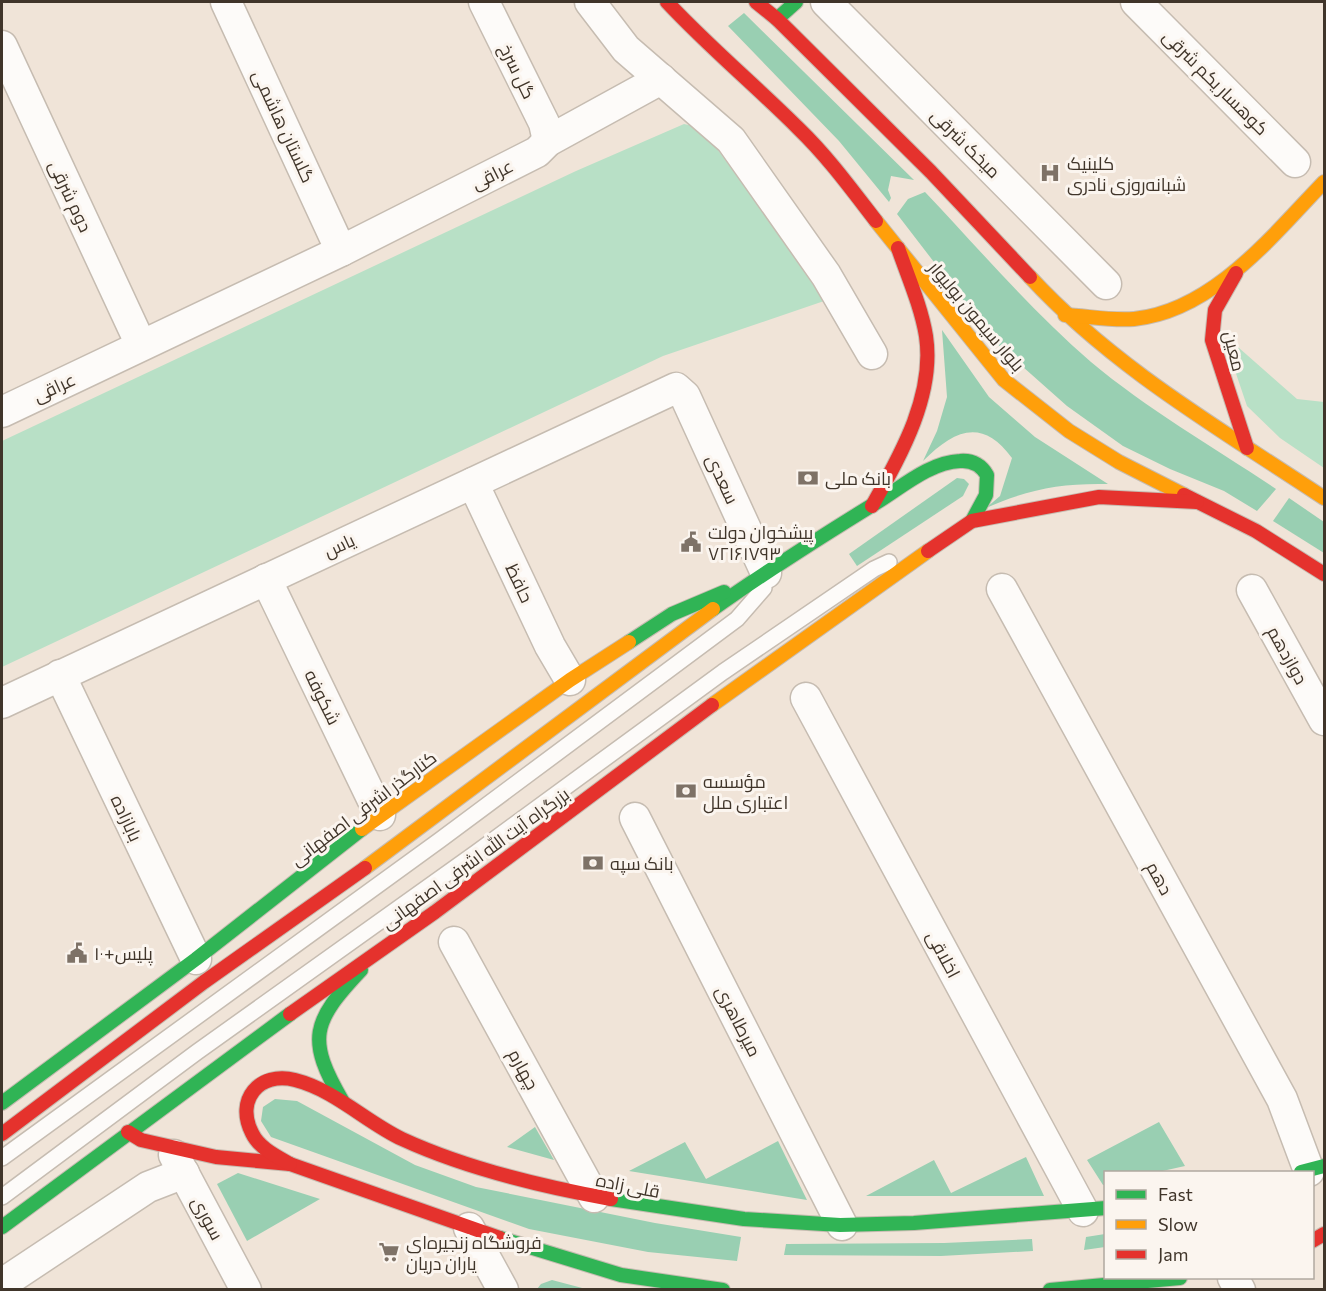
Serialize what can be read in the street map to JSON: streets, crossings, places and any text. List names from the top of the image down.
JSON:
{
  "streets": {
    "main road": [
      "بلوار سیمون بولیوار",
      "معین",
      "کنارگذر اشرفی اصفهانی",
      "بزرگراه آیت الله اشرفی اصفهانی",
      "قلی زاده"
    ],
    "street": [
      "گل سرخ",
      "کوهسار یکم شرقی",
      "گلستان هاشمی",
      "میخک شرقی",
      "عراقی",
      "دوم شرقی",
      "سعدی",
      "یاس",
      "حافظ",
      "دوازدهم",
      "شکوفه",
      "بابازاده",
      "دهم",
      "اخلاقی",
      "میرطاهری",
      "چهارم",
      "سوری"
    ]
  },
  "crossings": [
    ["گل سرخ", "عراقی"],
    ["گلستان هاشمی", "عراقی"],
    ["عراقی", "دوم شرقی"],
    ["سعدی", "یاس"],
    ["سعدی", "کنارگذر اشرفی اصفهانی"],
    ["یاس", "حافظ"],
    ["یاس", "شکوفه"],
    ["یاس", "بابازاده"],
    ["حافظ", "کنارگذر اشرفی اصفهانی"],
    ["شکوفه", "کنارگذر اشرفی اصفهانی"],
    ["کنارگذر اشرفی اصفهانی", "بابازاده"],
    ["بزرگراه آیت الله اشرفی اصفهانی", "قلی زاده"],
    ["اخلاقی", "قلی زاده"],
    ["میرطاهری", "قلی زاده"],
    ["چهارم", "قلی زاده"]
  ],
  "places": {
    "hospital": ["کلینیک شبانه‌روزی نادری"],
    "bank": ["بانک ملی", "مؤسسه اعتباری ملل", "بانک سپه"],
    "public building": ["پیشخوان دولت ۷۲۱۶۱۷۹۳", "پلیس+۱۰"],
    "supermarket": ["فروشگاه زنجیره‌ای یاران دریان"]
  },
  "legend": ["Fast", "Slow", "Jam"]
}
